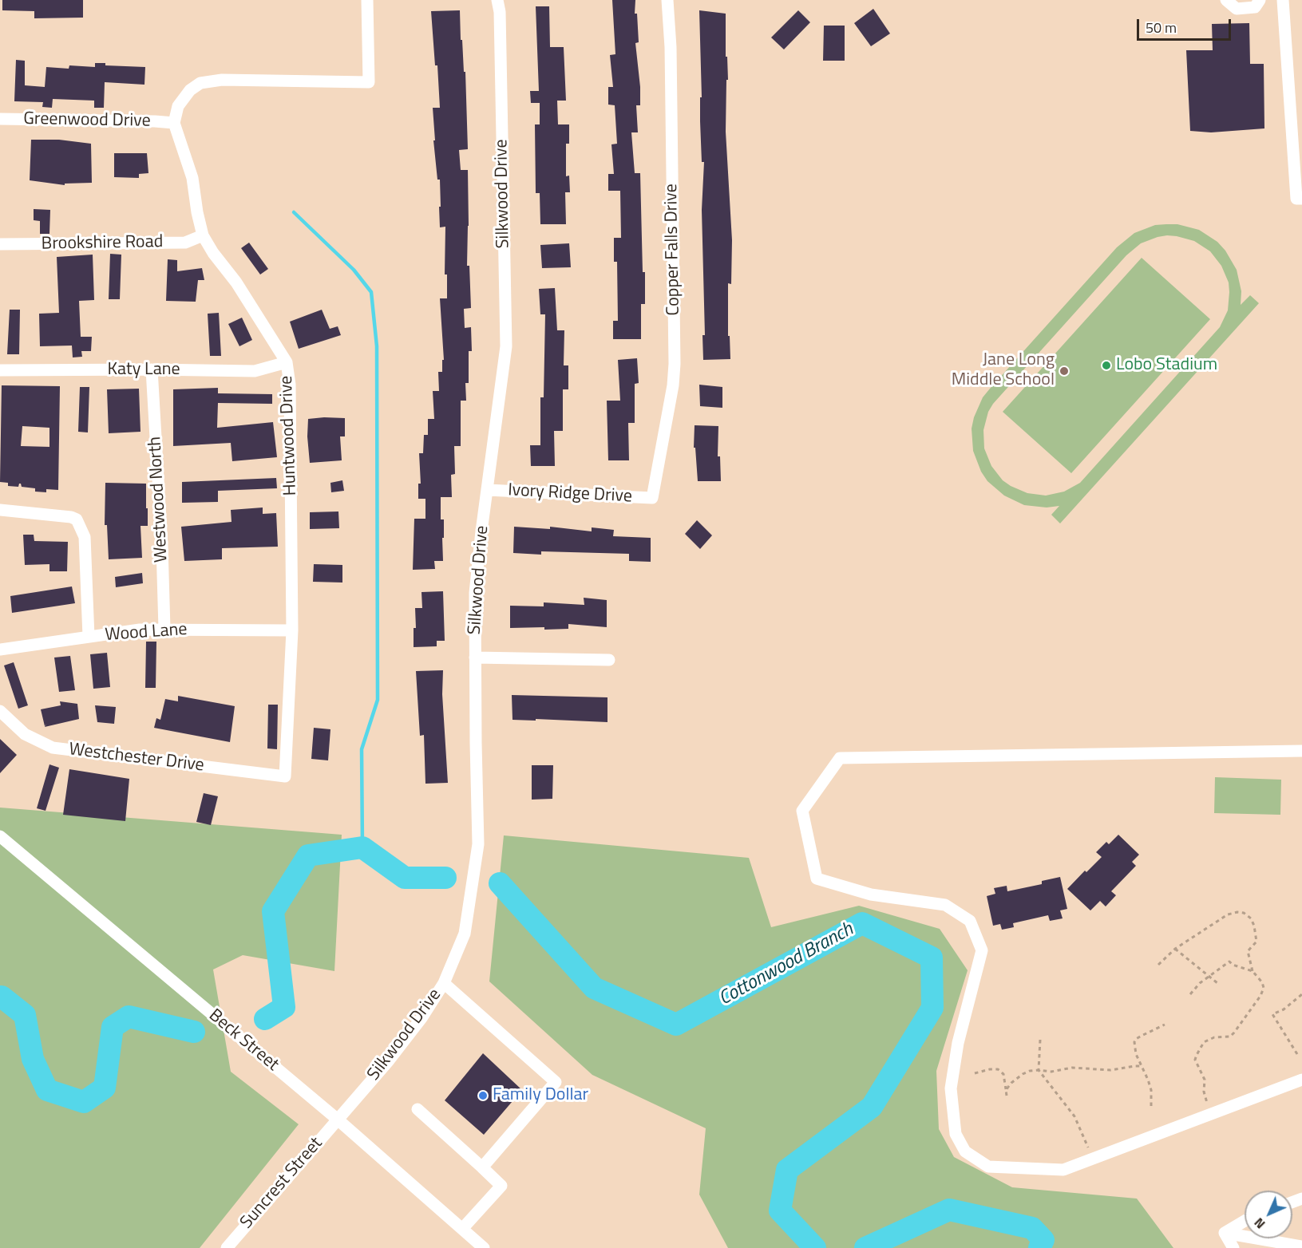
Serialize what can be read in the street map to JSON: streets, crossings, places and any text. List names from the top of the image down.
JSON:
{
  "streets": {
    "street": [
      "Greenwood Drive",
      "Silkwood Drive",
      "Brookshire Road",
      "Copper Falls Drive",
      "Katy Lane",
      "Huntwood Drive",
      "Ivory Ridge Drive",
      "Westwood North",
      "Wood Lane",
      "Westchester Drive",
      "Beck Street",
      "Suncrest Street"
    ]
  },
  "crossings": [
    ["Greenwood Drive", "Huntwood Drive"],
    ["Silkwood Drive", "Ivory Ridge Drive"],
    ["Silkwood Drive", "Beck Street"],
    ["Silkwood Drive", "Suncrest Street"],
    ["Brookshire Road", "Huntwood Drive"],
    ["Copper Falls Drive", "Ivory Ridge Drive"],
    ["Katy Lane", "Huntwood Drive"],
    ["Katy Lane", "Westwood North"],
    ["Huntwood Drive", "Wood Lane"],
    ["Huntwood Drive", "Westchester Drive"],
    ["Westwood North", "Wood Lane"],
    ["Beck Street", "Suncrest Street"]
  ],
  "water": ["Cottonwood Branch"],
  "places": ["Lobo Stadium", "Jane Long Middle School", "Family Dollar"],
  "scale_bar": "50 m",
  "north": "bottom left"
}
